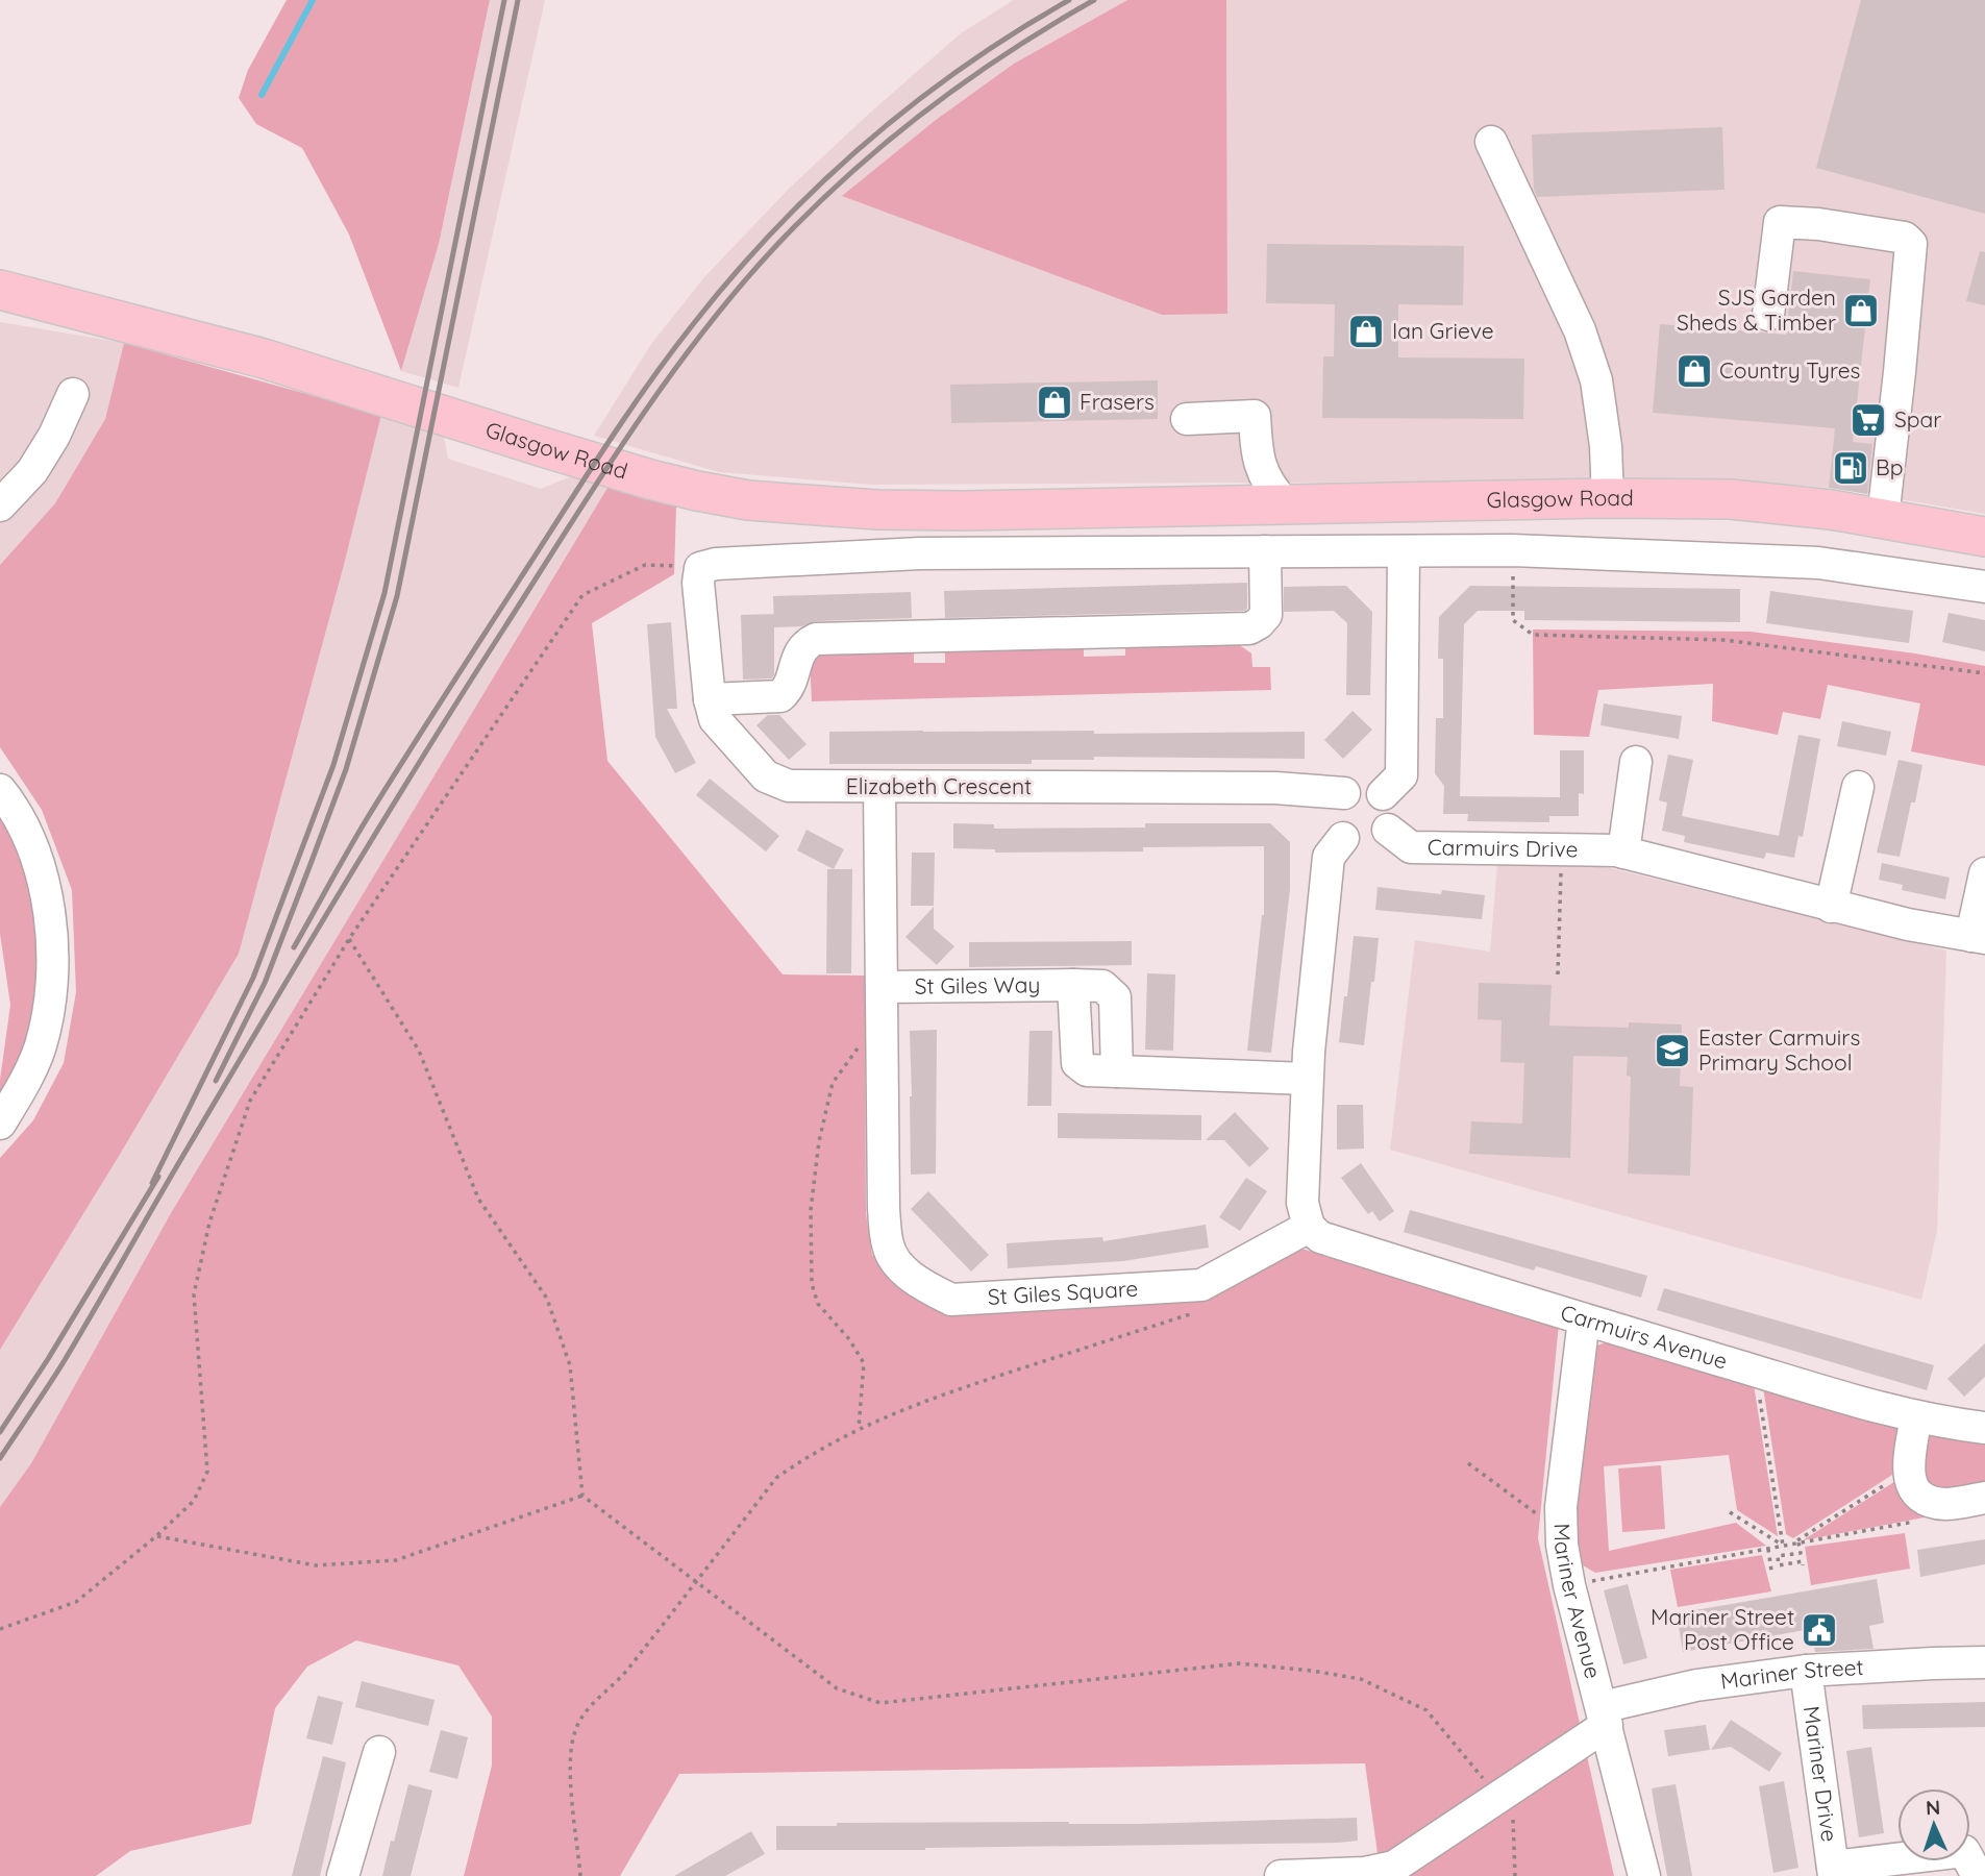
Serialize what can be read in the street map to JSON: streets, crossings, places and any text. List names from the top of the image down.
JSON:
{
  "streets": {
    "main road": ["Glasgow Road"],
    "street": [
      "Elizabeth Crescent",
      "Carmuirs Drive",
      "St Giles Way",
      "St Giles Square",
      "Carmuirs Avenue",
      "Mariner Avenue",
      "Mariner Street",
      "Mariner Drive"
    ]
  },
  "crossings": [
    ["Elizabeth Crescent", "Carmuirs Drive"],
    ["Elizabeth Crescent", "St Giles Square"],
    ["St Giles Way", "St Giles Square"],
    ["St Giles Square", "Carmuirs Avenue"],
    ["Carmuirs Avenue", "Mariner Avenue"],
    ["Mariner Avenue", "Mariner Street"],
    ["Mariner Street", "Mariner Drive"]
  ],
  "places": {
    "shop": [
      "SJS Garden Sheds & Timber",
      "Ian Grieve",
      "Country Tyres",
      "Frasers"
    ],
    "supermarket": ["Spar"],
    "fuel station": ["Bp"],
    "school or university": ["Easter Carmuirs Primary School"],
    "public building": ["Mariner Street Post Office"]
  },
  "north": "top"
}
